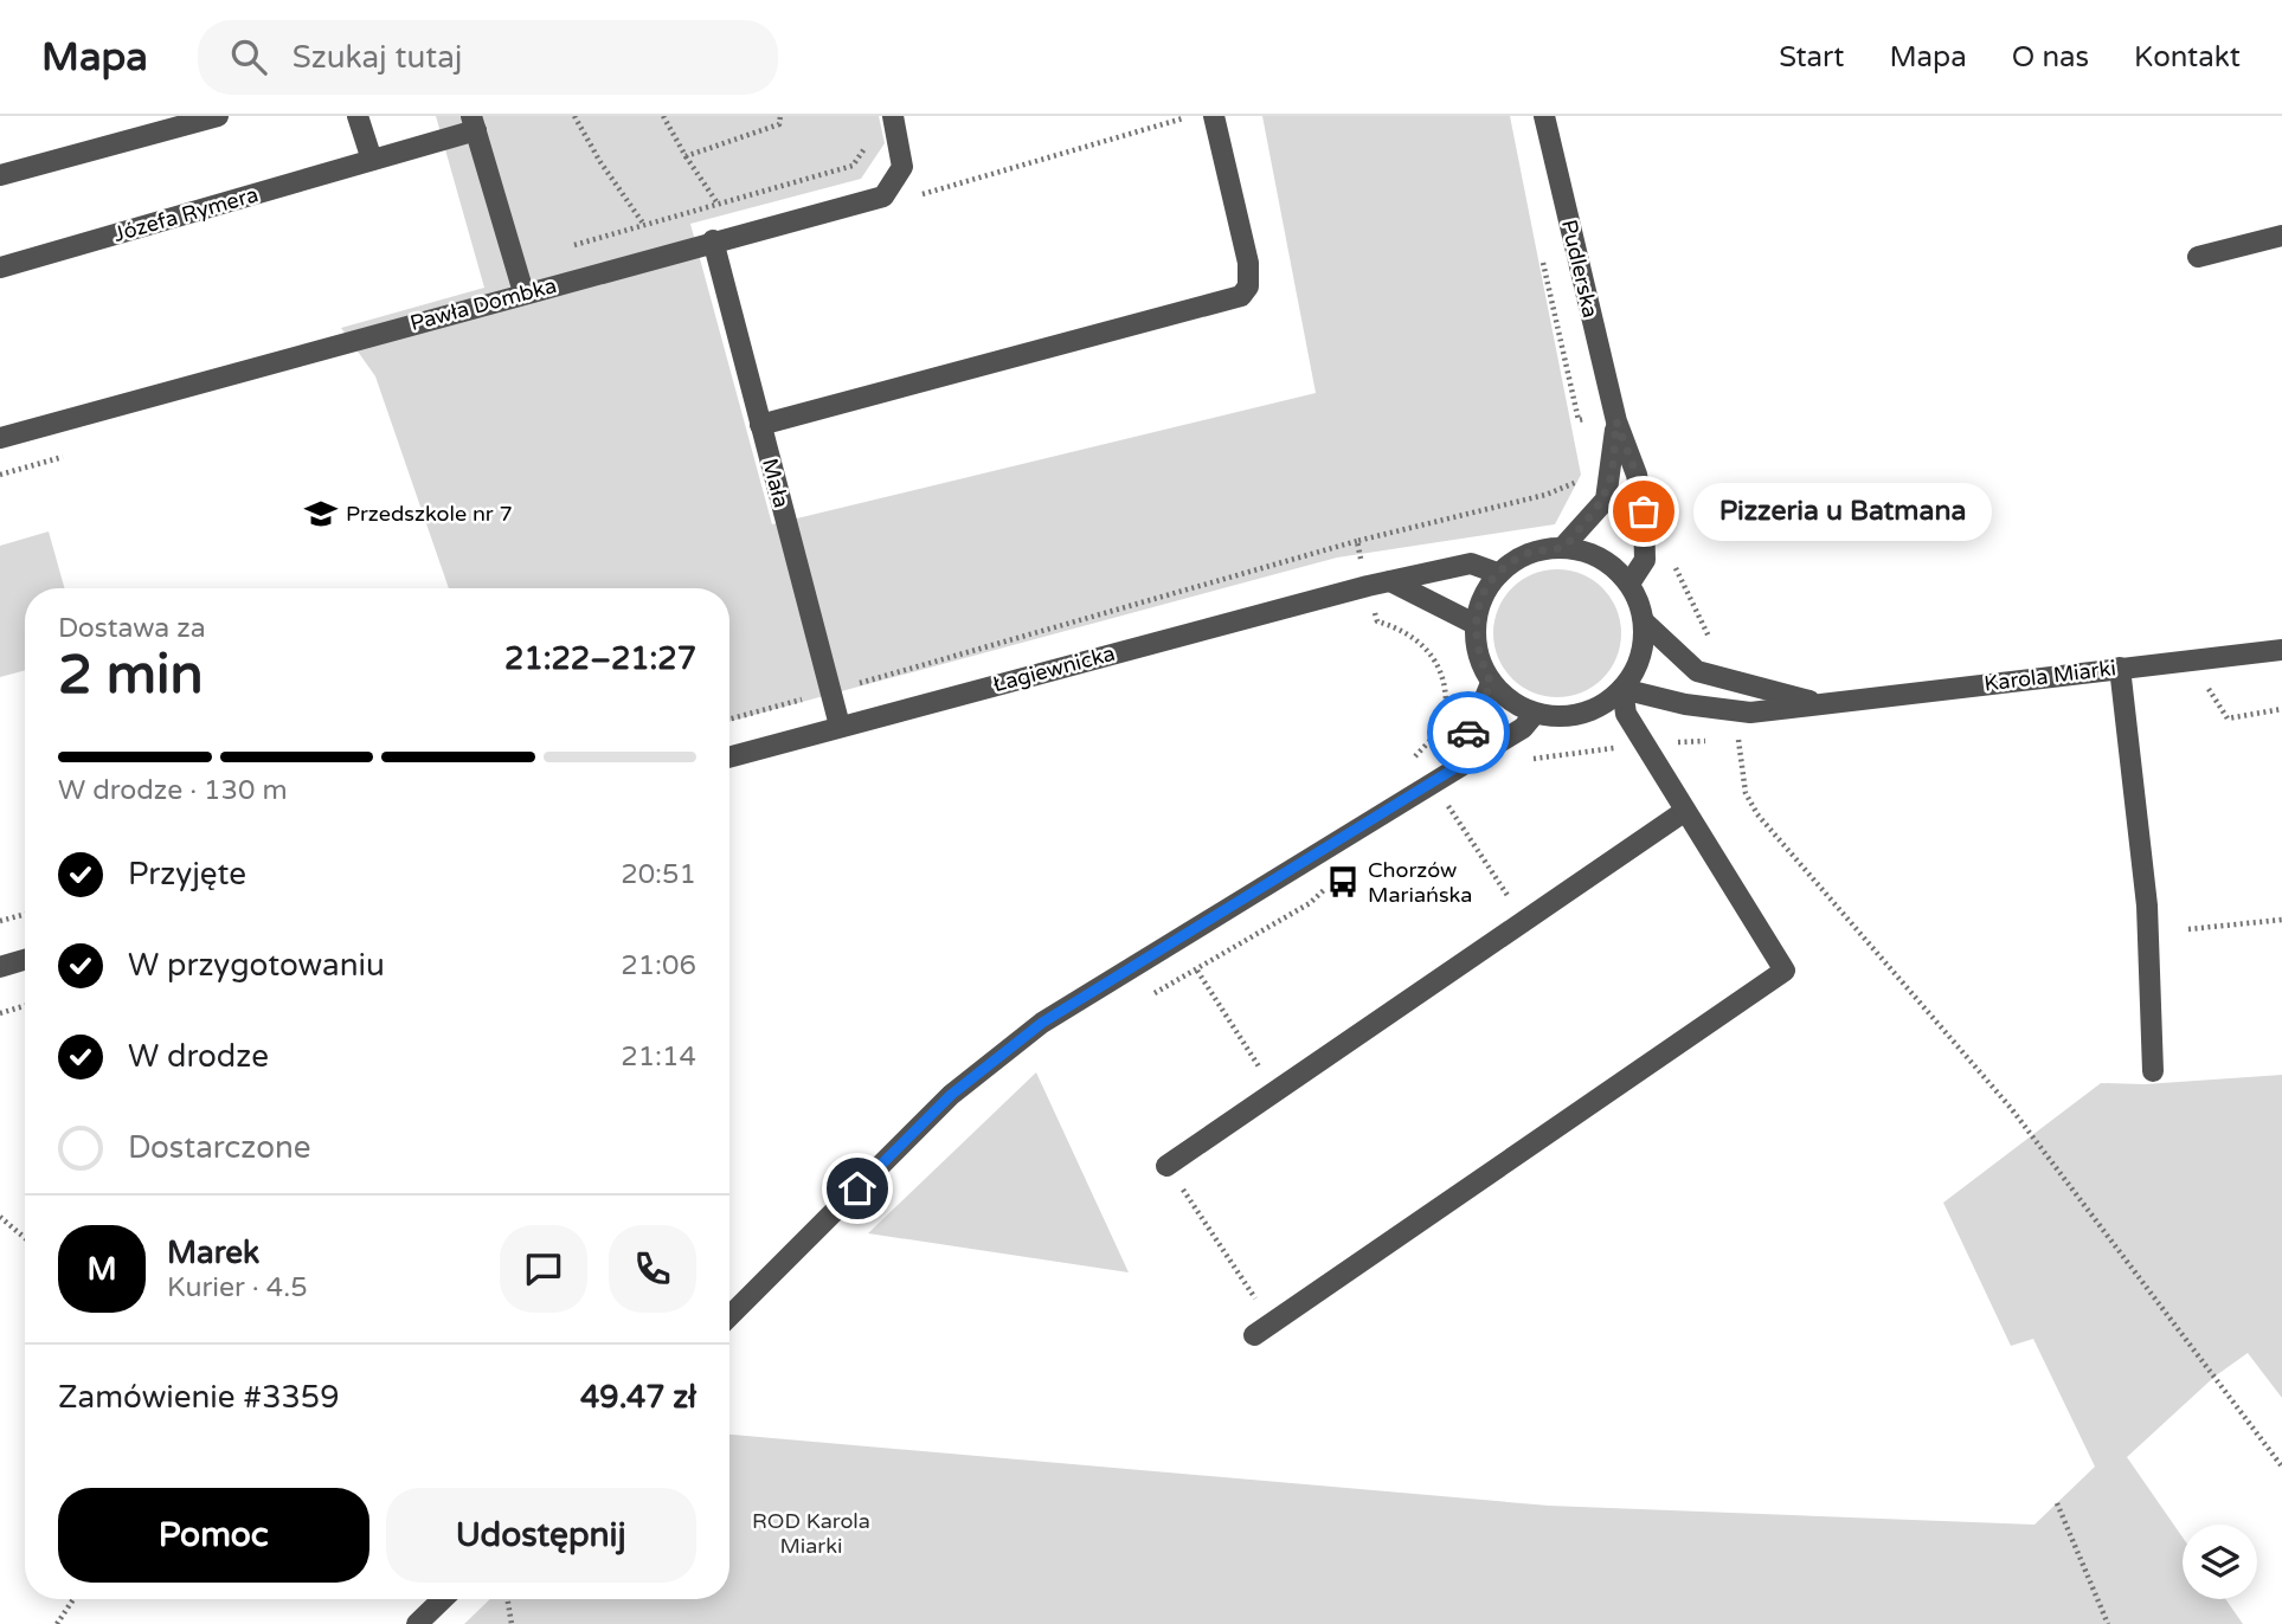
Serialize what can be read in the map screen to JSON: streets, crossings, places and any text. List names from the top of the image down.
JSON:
{
  "streets": {
    "street": [
      "Józefa Rymera",
      "Pudlerska",
      "Pawła Dombka",
      "Mała",
      "Łagiewnicka",
      "Karola Miarki"
    ]
  },
  "crossings": [
    ["Józefa Rymera", "Pawła Dombka"],
    ["Pudlerska", "Łagiewnicka"],
    ["Pudlerska", "Karola Miarki"],
    ["Pawła Dombka", "Mała"],
    ["Mała", "Łagiewnicka"],
    ["Łagiewnicka", "Karola Miarki"]
  ],
  "parks": ["ROD Karola Miarki"],
  "places": {
    "other": ["Pizzeria u Batmana"],
    "school or university": ["Przedszkole nr 7"],
    "bus stop": ["Chorzów Mariańska"]
  },
  "page": {
    "header": "Mapa",
    "search": "Szukaj tutaj",
    "nav": [
      "Start",
      "Mapa",
      "O nas",
      "Kontakt"
    ],
    "bubble": "Pizzeria u Batmana",
    "heading": ["2 min", "Dostawa za", "21:22–21:27"],
    "panel": [
      "Marek",
      "Kurier · 4.5",
      "Zamówienie #3359",
      "49.47 zł"
    ],
    "bar": "W drodze · 130 m",
    "list": [
      ["Przyjęte", "20:51"],
      ["W przygotowaniu", "21:06"],
      ["W drodze", "21:14"],
      "Dostarczone"
    ],
    "round": "M",
    "buttons": ["Pomoc", "Udostępnij"]
  }
}
